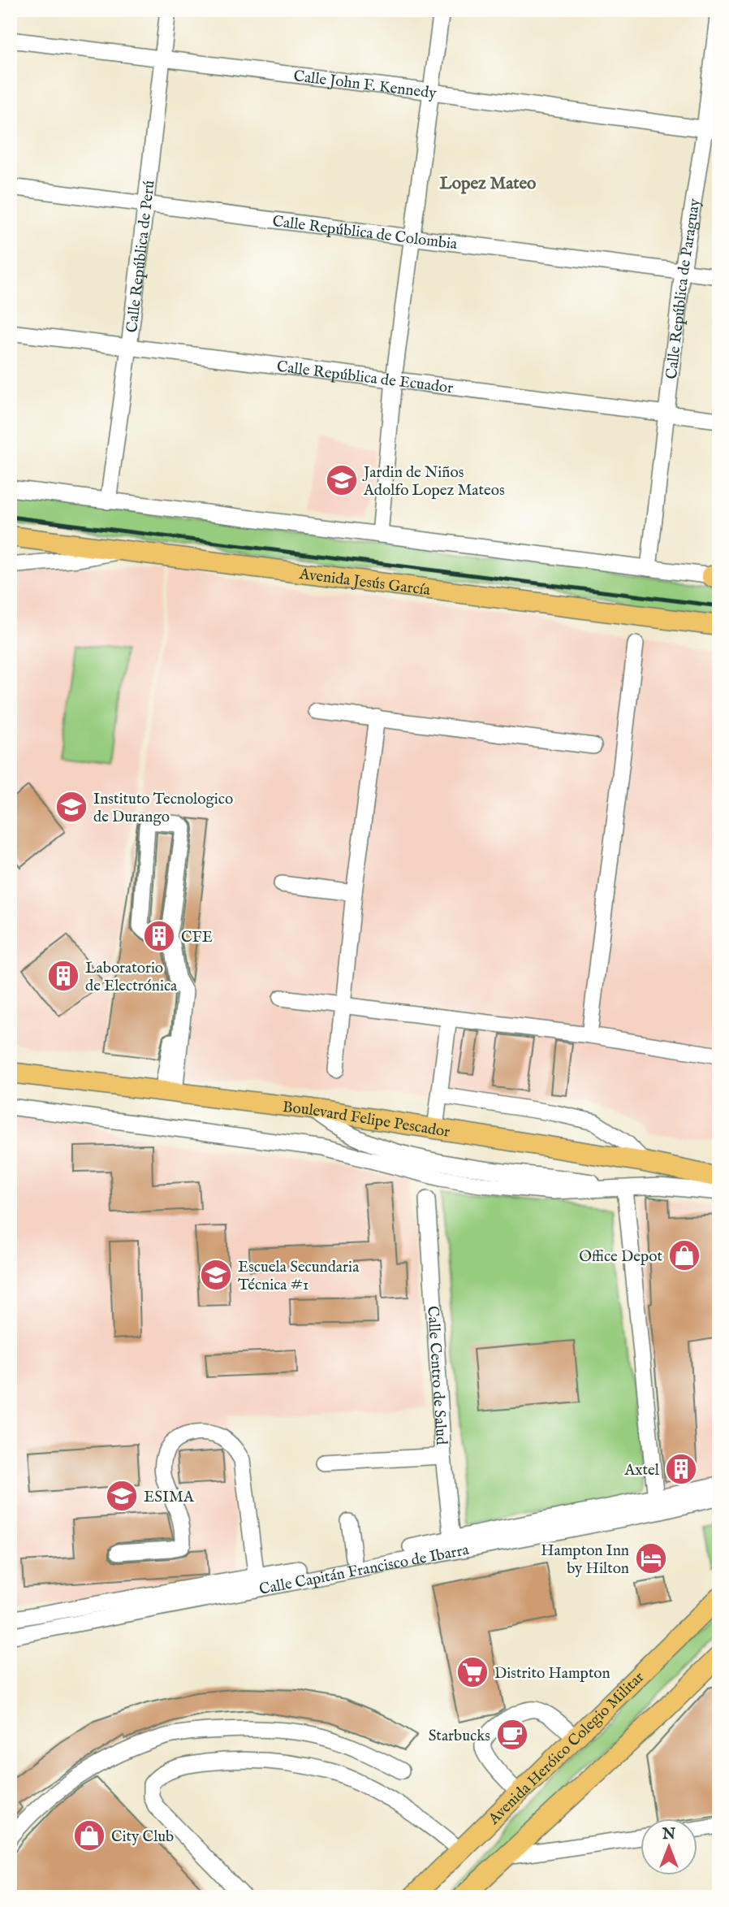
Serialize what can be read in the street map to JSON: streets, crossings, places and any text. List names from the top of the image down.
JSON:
{
  "streets": {
    "main road": ["Avenida Jesús García", "Boulevard Felipe Pescador", "Avenida Heróico Colegio Militar"],
    "street": [
      "Calle John F. Kennedy",
      "Calle República de Colombia",
      "Calle República de Perú",
      "Calle República de Paraguay",
      "Calle República de Ecuador",
      "Calle Centro de Salud",
      "Calle Capitán Francisco de Ibarra"
    ]
  },
  "crossings": [
    ["Calle John F. Kennedy", "Calle República de Perú"],
    ["Calle John F. Kennedy", "Calle República de Paraguay"],
    ["Calle República de Colombia", "Calle República de Perú"],
    ["Calle República de Colombia", "Calle República de Paraguay"],
    ["Calle República de Perú", "Calle República de Ecuador"],
    ["Calle República de Paraguay", "Calle República de Ecuador"],
    ["Calle Centro de Salud", "Calle Capitán Francisco de Ibarra"]
  ],
  "districts": ["Lopez Mateo"],
  "places": {
    "school or university": [
      "Jardin de Niños Adolfo Lopez Mateos",
      "Instituto Tecnologico de Durango",
      "Escuela Secundaria Técnica #1",
      "ESIMA"
    ],
    "building": ["CFE", "Laboratorio de Electrónica", "Axtel"],
    "shop": ["Office Depot", "City Club"],
    "hotel": ["Hampton Inn by Hilton"],
    "supermarket": ["Distrito Hampton"],
    "cafe": ["Starbucks"]
  },
  "north": "top"
}
